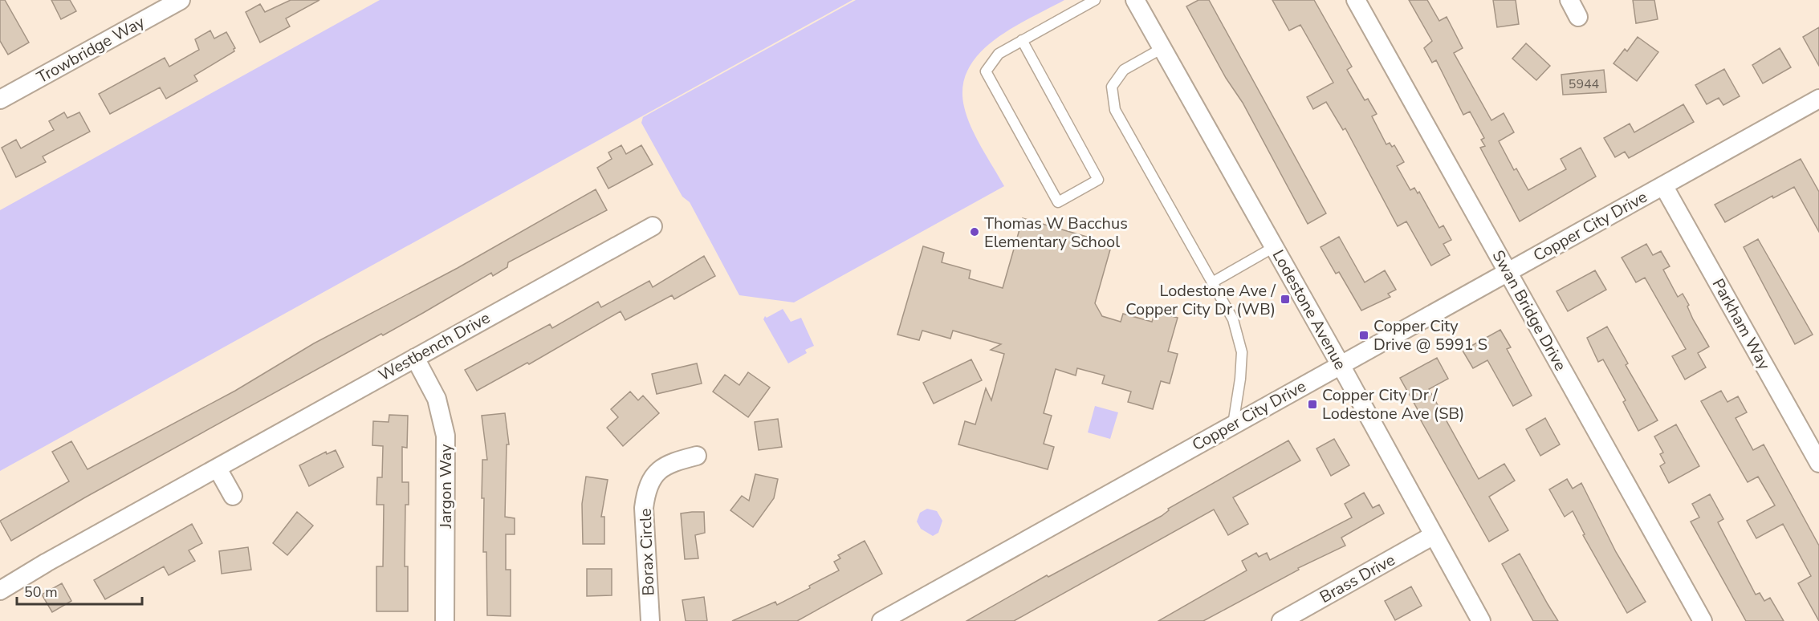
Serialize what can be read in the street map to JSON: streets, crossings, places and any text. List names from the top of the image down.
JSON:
{
  "streets": {
    "street": [
      "Trowbridge Way",
      "Copper City Drive",
      "Lodestone Avenue",
      "Swan Bridge Drive",
      "Parkham Way",
      "Westbench Drive",
      "Jargon Way",
      "Borax Circle",
      "Brass Drive"
    ]
  },
  "crossings": [
    ["Copper City Drive", "Lodestone Avenue"],
    ["Copper City Drive", "Swan Bridge Drive"],
    ["Copper City Drive", "Parkham Way"],
    ["Lodestone Avenue", "Brass Drive"],
    ["Westbench Drive", "Jargon Way"]
  ],
  "places": {
    "other": ["Thomas W Bacchus Elementary School"],
    "transit": ["Lodestone Ave / Copper City Dr (WB)", "Copper City Drive @ 5991 S", "Copper City Dr / Lodestone Ave (SB)"]
  },
  "house_numbers": ["5944"],
  "scale_bar": "50 m"
}
